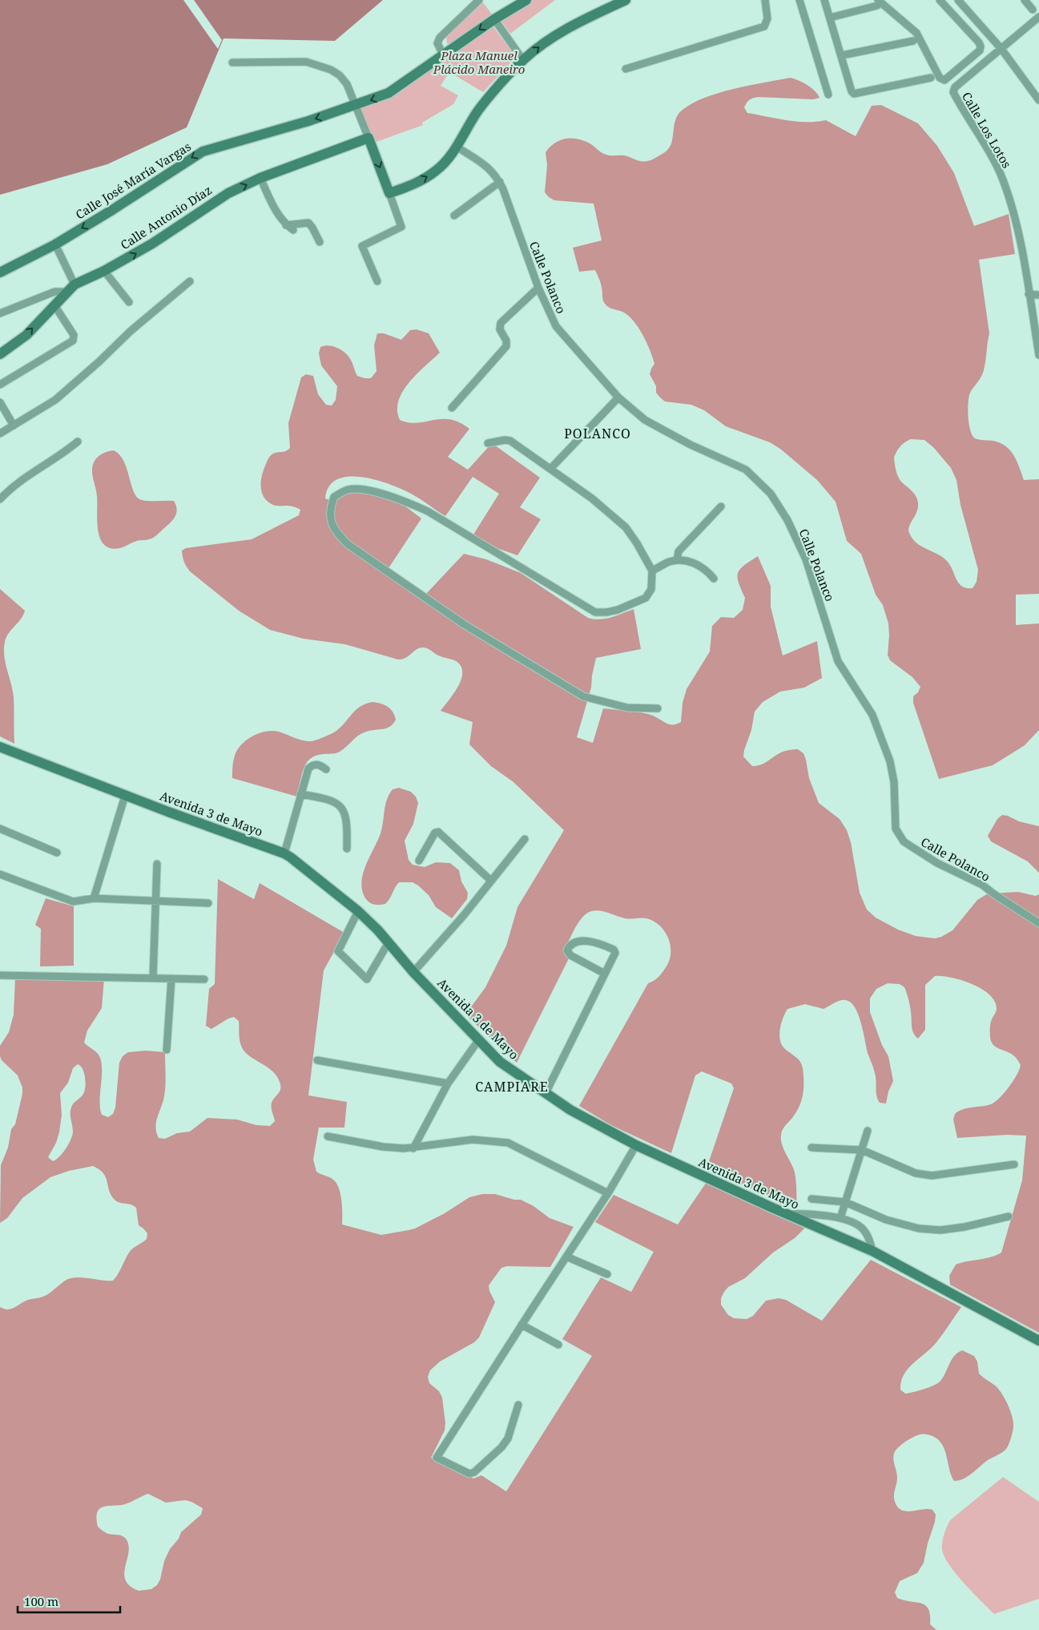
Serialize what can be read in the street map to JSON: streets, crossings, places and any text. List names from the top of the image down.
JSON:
{
  "streets": {
    "street": [
      "Calle Los Lotos",
      "Calle José María Vargas",
      "Calle Antonio Díaz",
      "Calle Polanco",
      "Avenida 3 de Mayo"
    ]
  },
  "one_way": ["Calle José María Vargas"],
  "districts": ["POLANCO", "CAMPIARE"],
  "parks": ["Plaza Manuel Plácido Maneiro"],
  "scale_bar": "100 m"
}
